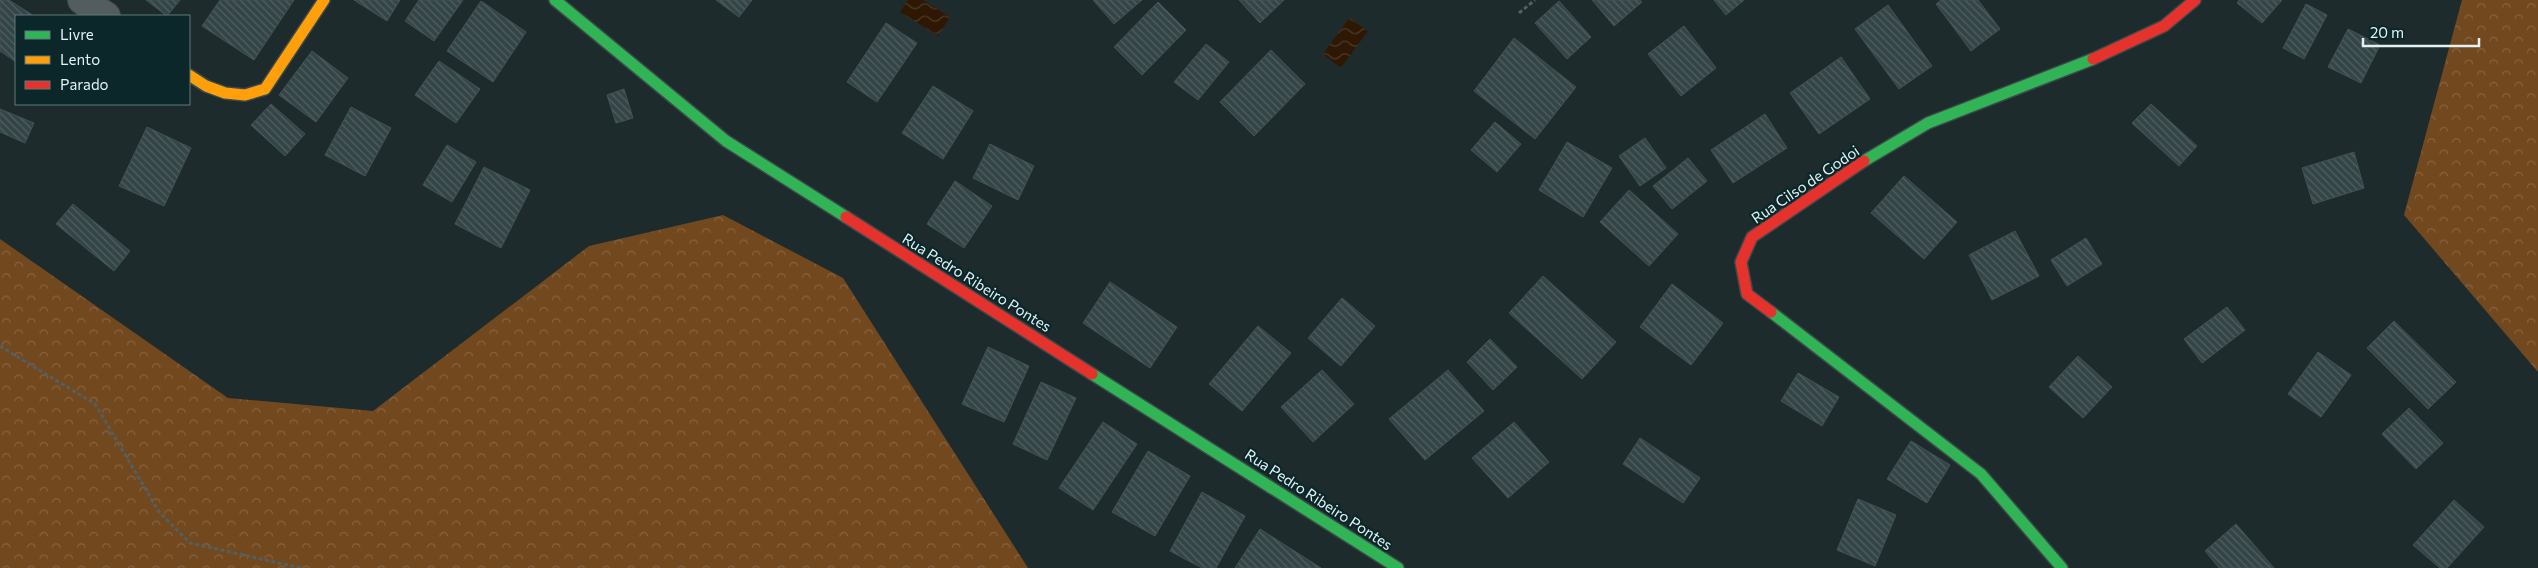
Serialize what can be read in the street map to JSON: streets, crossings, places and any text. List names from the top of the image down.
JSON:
{
  "streets": {
    "street": ["Rua Cilso de Godoi", "Rua Pedro Ribeiro Pontes"]
  },
  "legend": ["Livre", "Lento", "Parado"],
  "scale_bar": "20 m"
}
